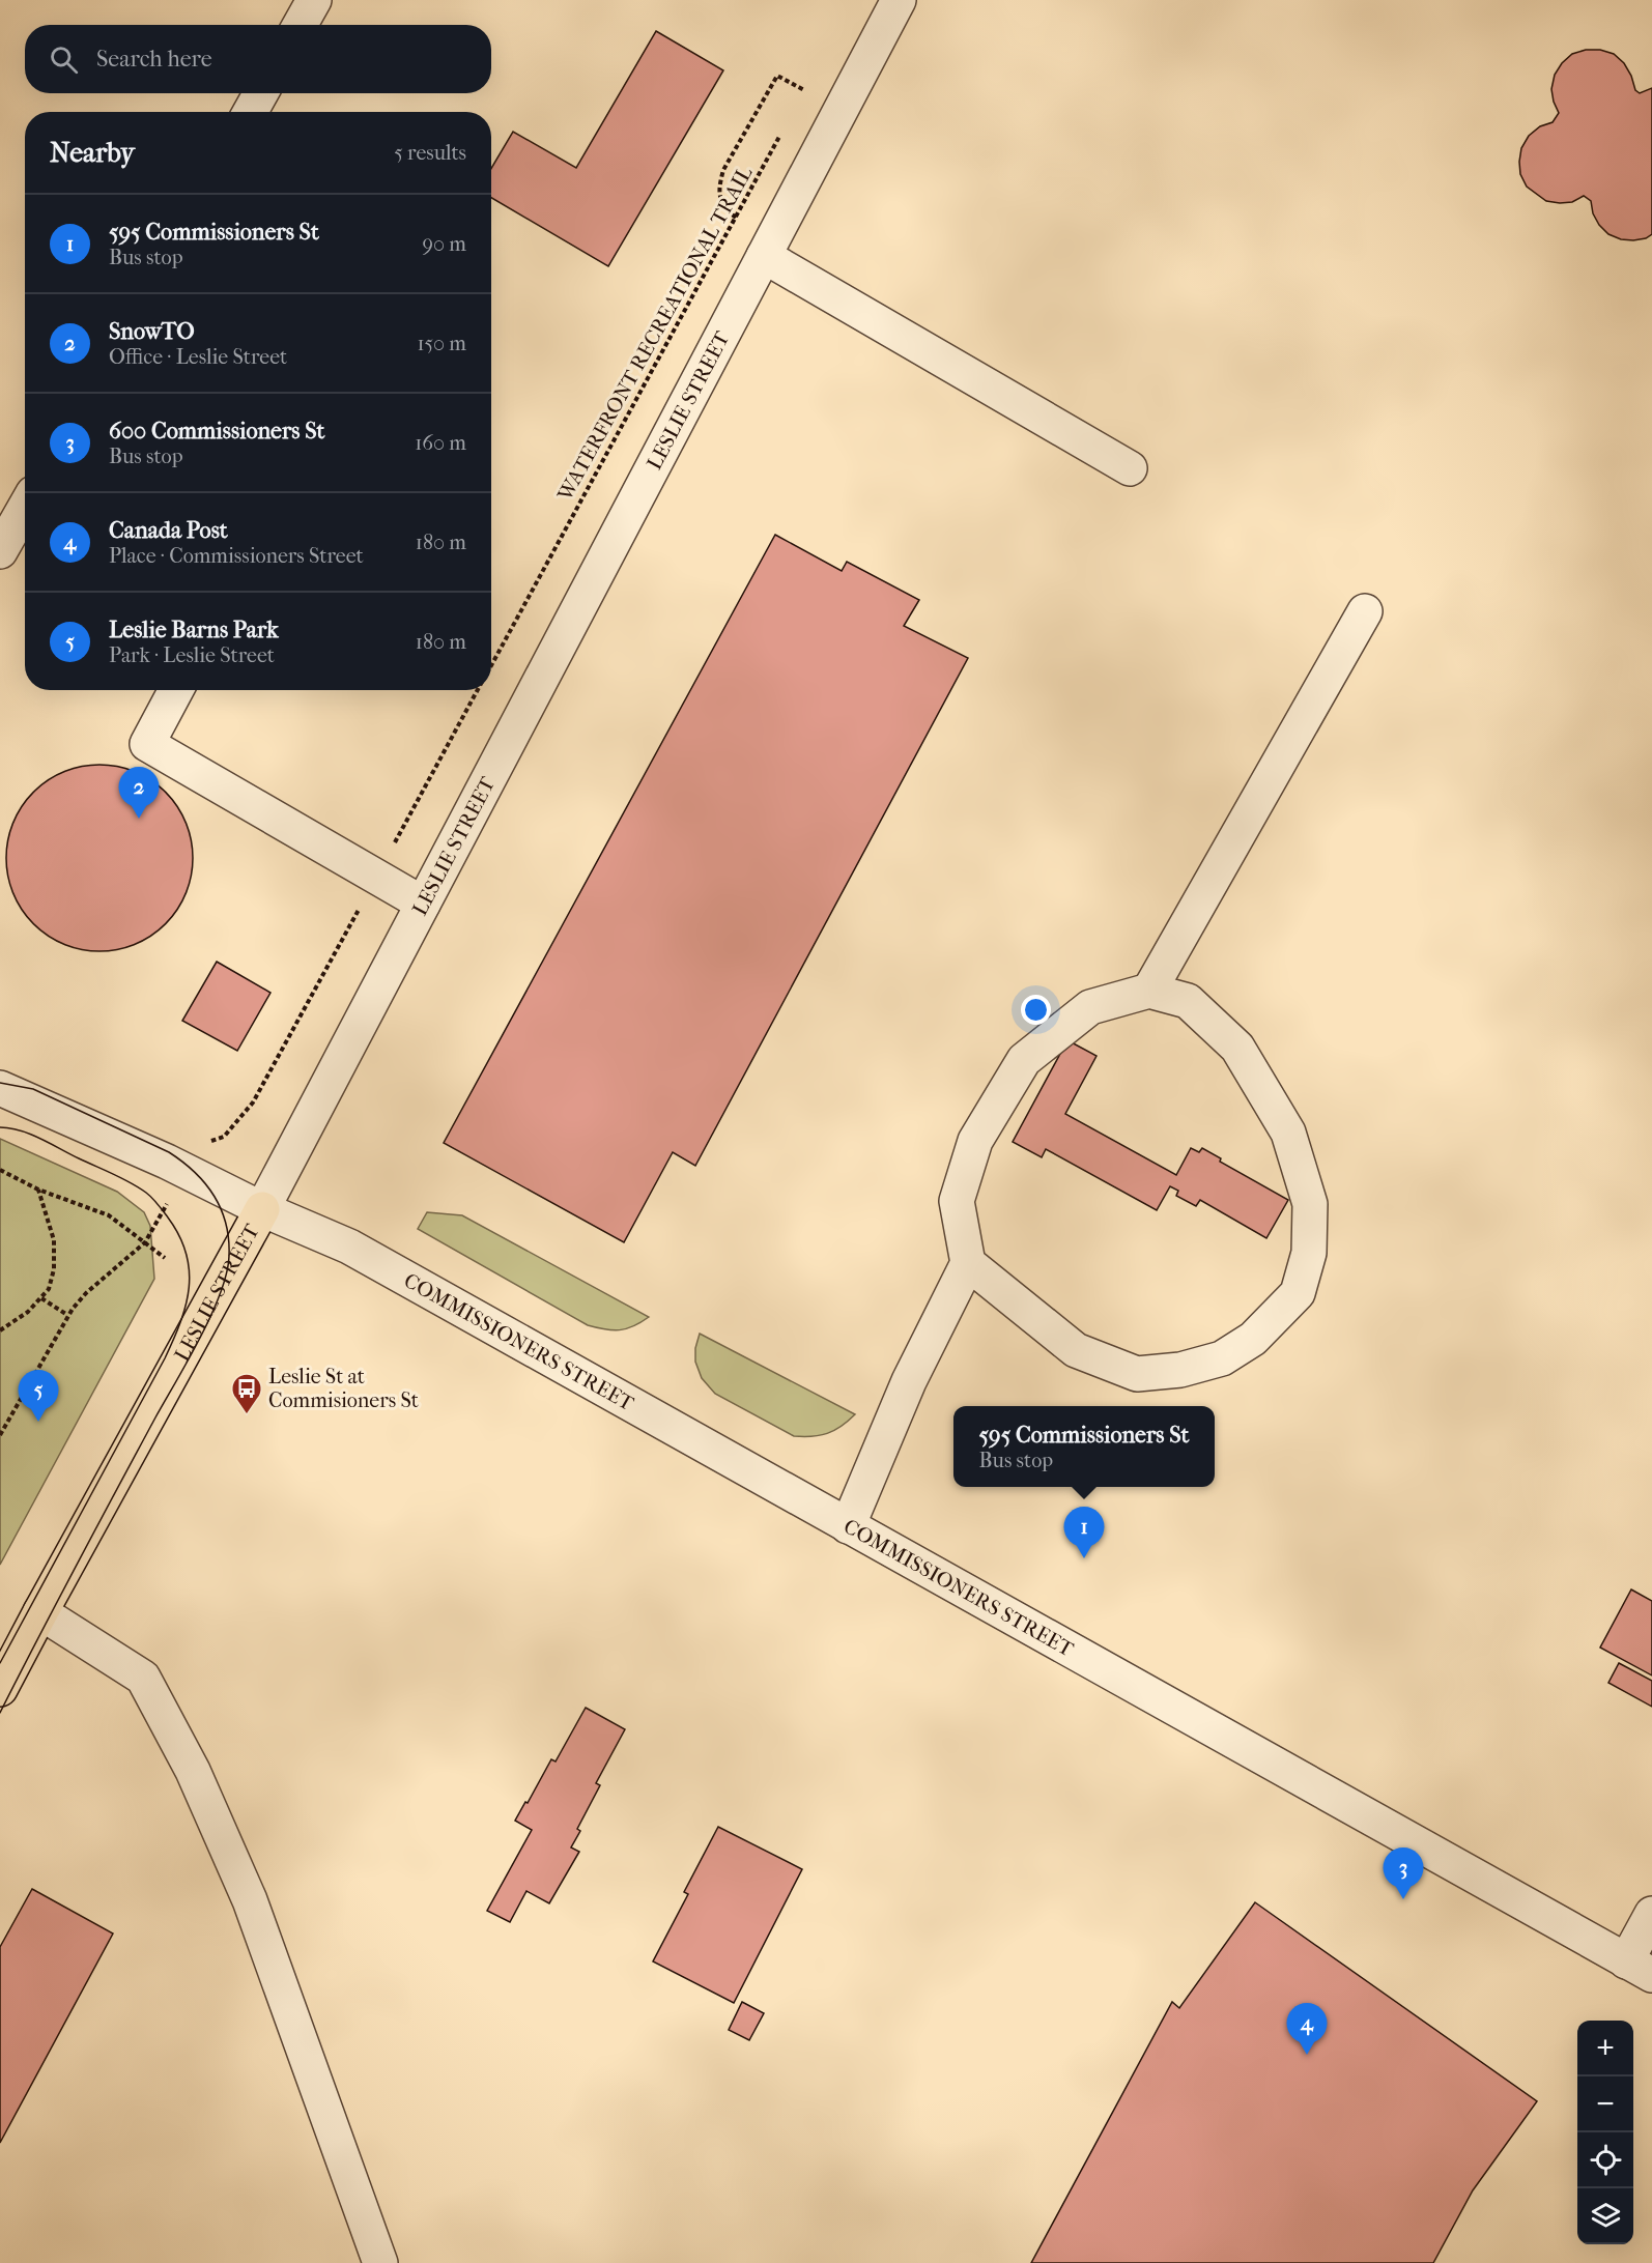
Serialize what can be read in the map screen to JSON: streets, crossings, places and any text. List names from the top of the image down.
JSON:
{
  "streets": {
    "main road": ["LESLIE STREET"],
    "street": ["COMMISSIONERS STREET"],
    "path": ["WATERFRONT RECREATIONAL TRAIL"]
  },
  "crossings": [
    ["LESLIE STREET", "COMMISSIONERS STREET"]
  ],
  "places": {
    "bus stop": ["Leslie St at Commisioners St"]
  },
  "page": {
    "search": "Search here",
    "heading": ["Nearby", "5 results"],
    "list": [
      {
        "mark": "1",
        "name": "595 Commissioners St",
        "note": "Bus stop",
        "value": "90 m"
      },
      {
        "mark": "2",
        "name": "SnowTO",
        "note": "Office · Leslie Street",
        "value": "150 m"
      },
      {
        "mark": "3",
        "name": "600 Commissioners St",
        "note": "Bus stop",
        "value": "160 m"
      },
      {
        "mark": "4",
        "name": "Canada Post",
        "note": "Place · Commissioners Street",
        "value": "180 m"
      },
      {
        "mark": "5",
        "name": "Leslie Barns Park",
        "note": "Park · Leslie Street",
        "value": "180 m"
      }
    ],
    "pins": [
      "2",
      "5",
      "1",
      "3",
      "4"
    ],
    "popup": ["595 Commissioners St", "Bus stop"],
    "map_buttons": ["+", "−"]
  }
}
